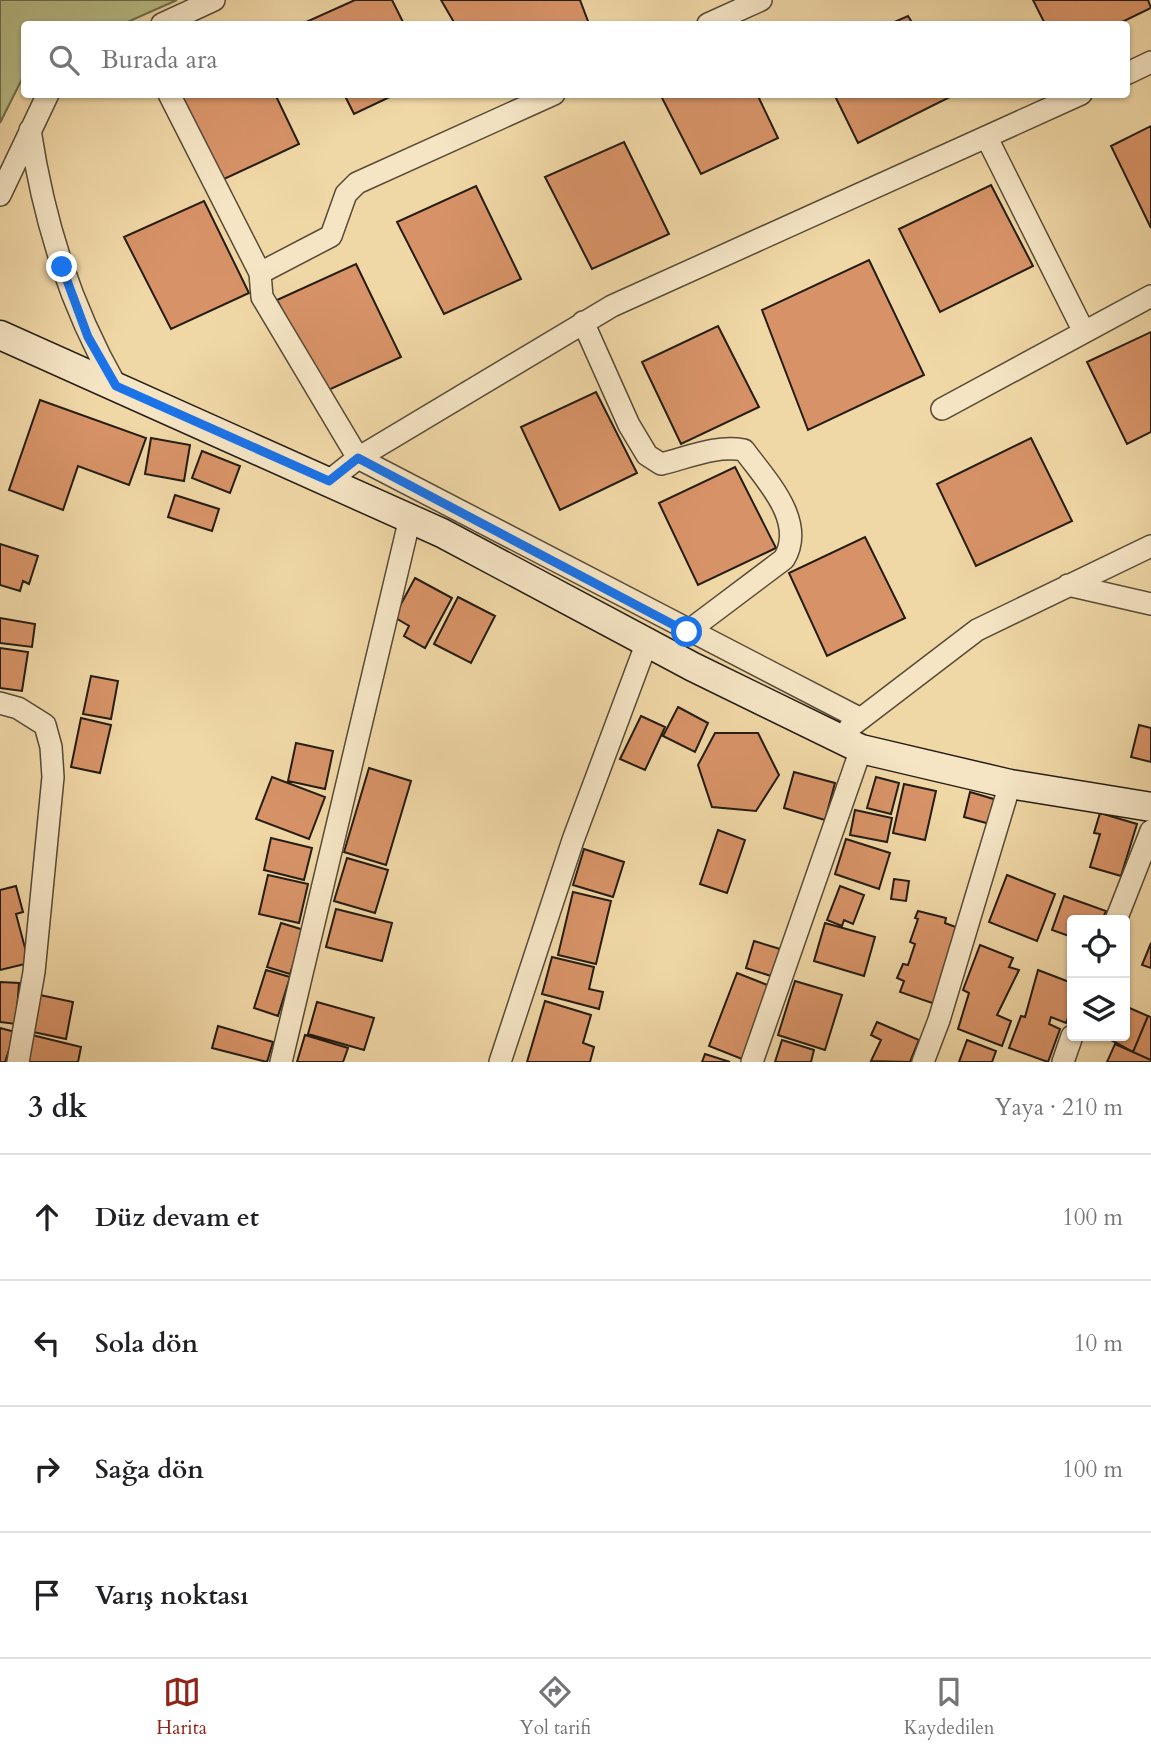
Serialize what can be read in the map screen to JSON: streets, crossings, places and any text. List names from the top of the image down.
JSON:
{
  "page": {
    "search": "Burada ara",
    "heading": ["3 dk", "Yaya · 210 m"],
    "list": [
      ["Düz devam et", "100 m"],
      ["Sola dön", "10 m"],
      ["Sağa dön", "100 m"],
      "Varış noktası"
    ],
    "nav": ["Harita", "Yol tarifi", "Kaydedilen"]
  }
}
